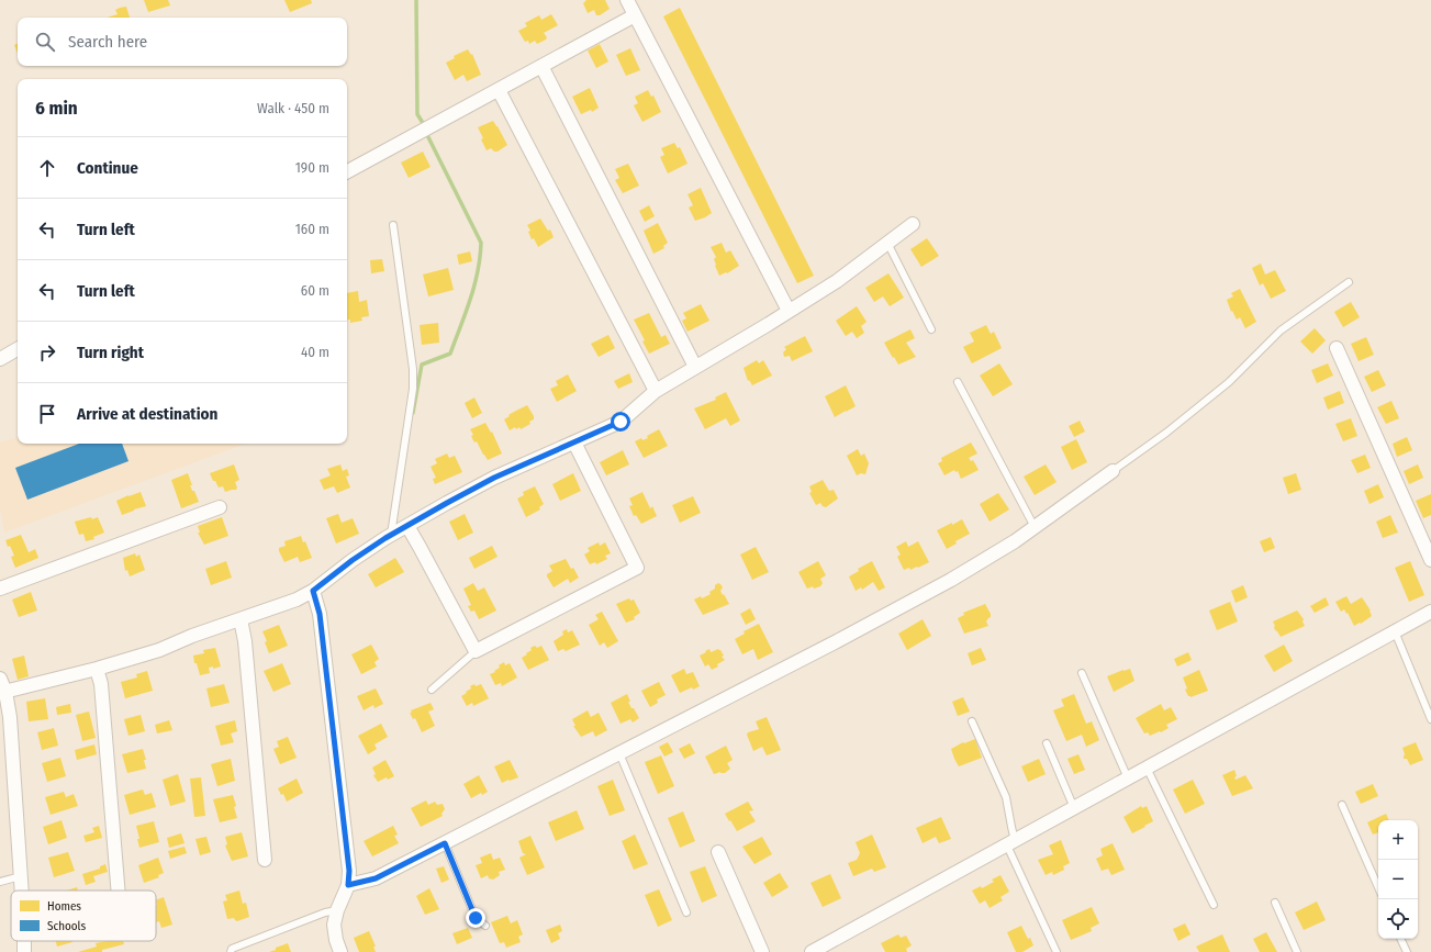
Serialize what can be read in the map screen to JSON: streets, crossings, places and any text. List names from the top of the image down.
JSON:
{
  "legend": ["Homes", "Schools"],
  "page": {
    "search": "Search here",
    "heading": ["6 min", "Walk · 450 m"],
    "list": [
      ["Continue", "190 m"],
      ["Turn left", "160 m"],
      ["Turn left", "60 m"],
      ["Turn right", "40 m"],
      "Arrive at destination"
    ],
    "map_buttons": ["+", "−"]
  }
}
